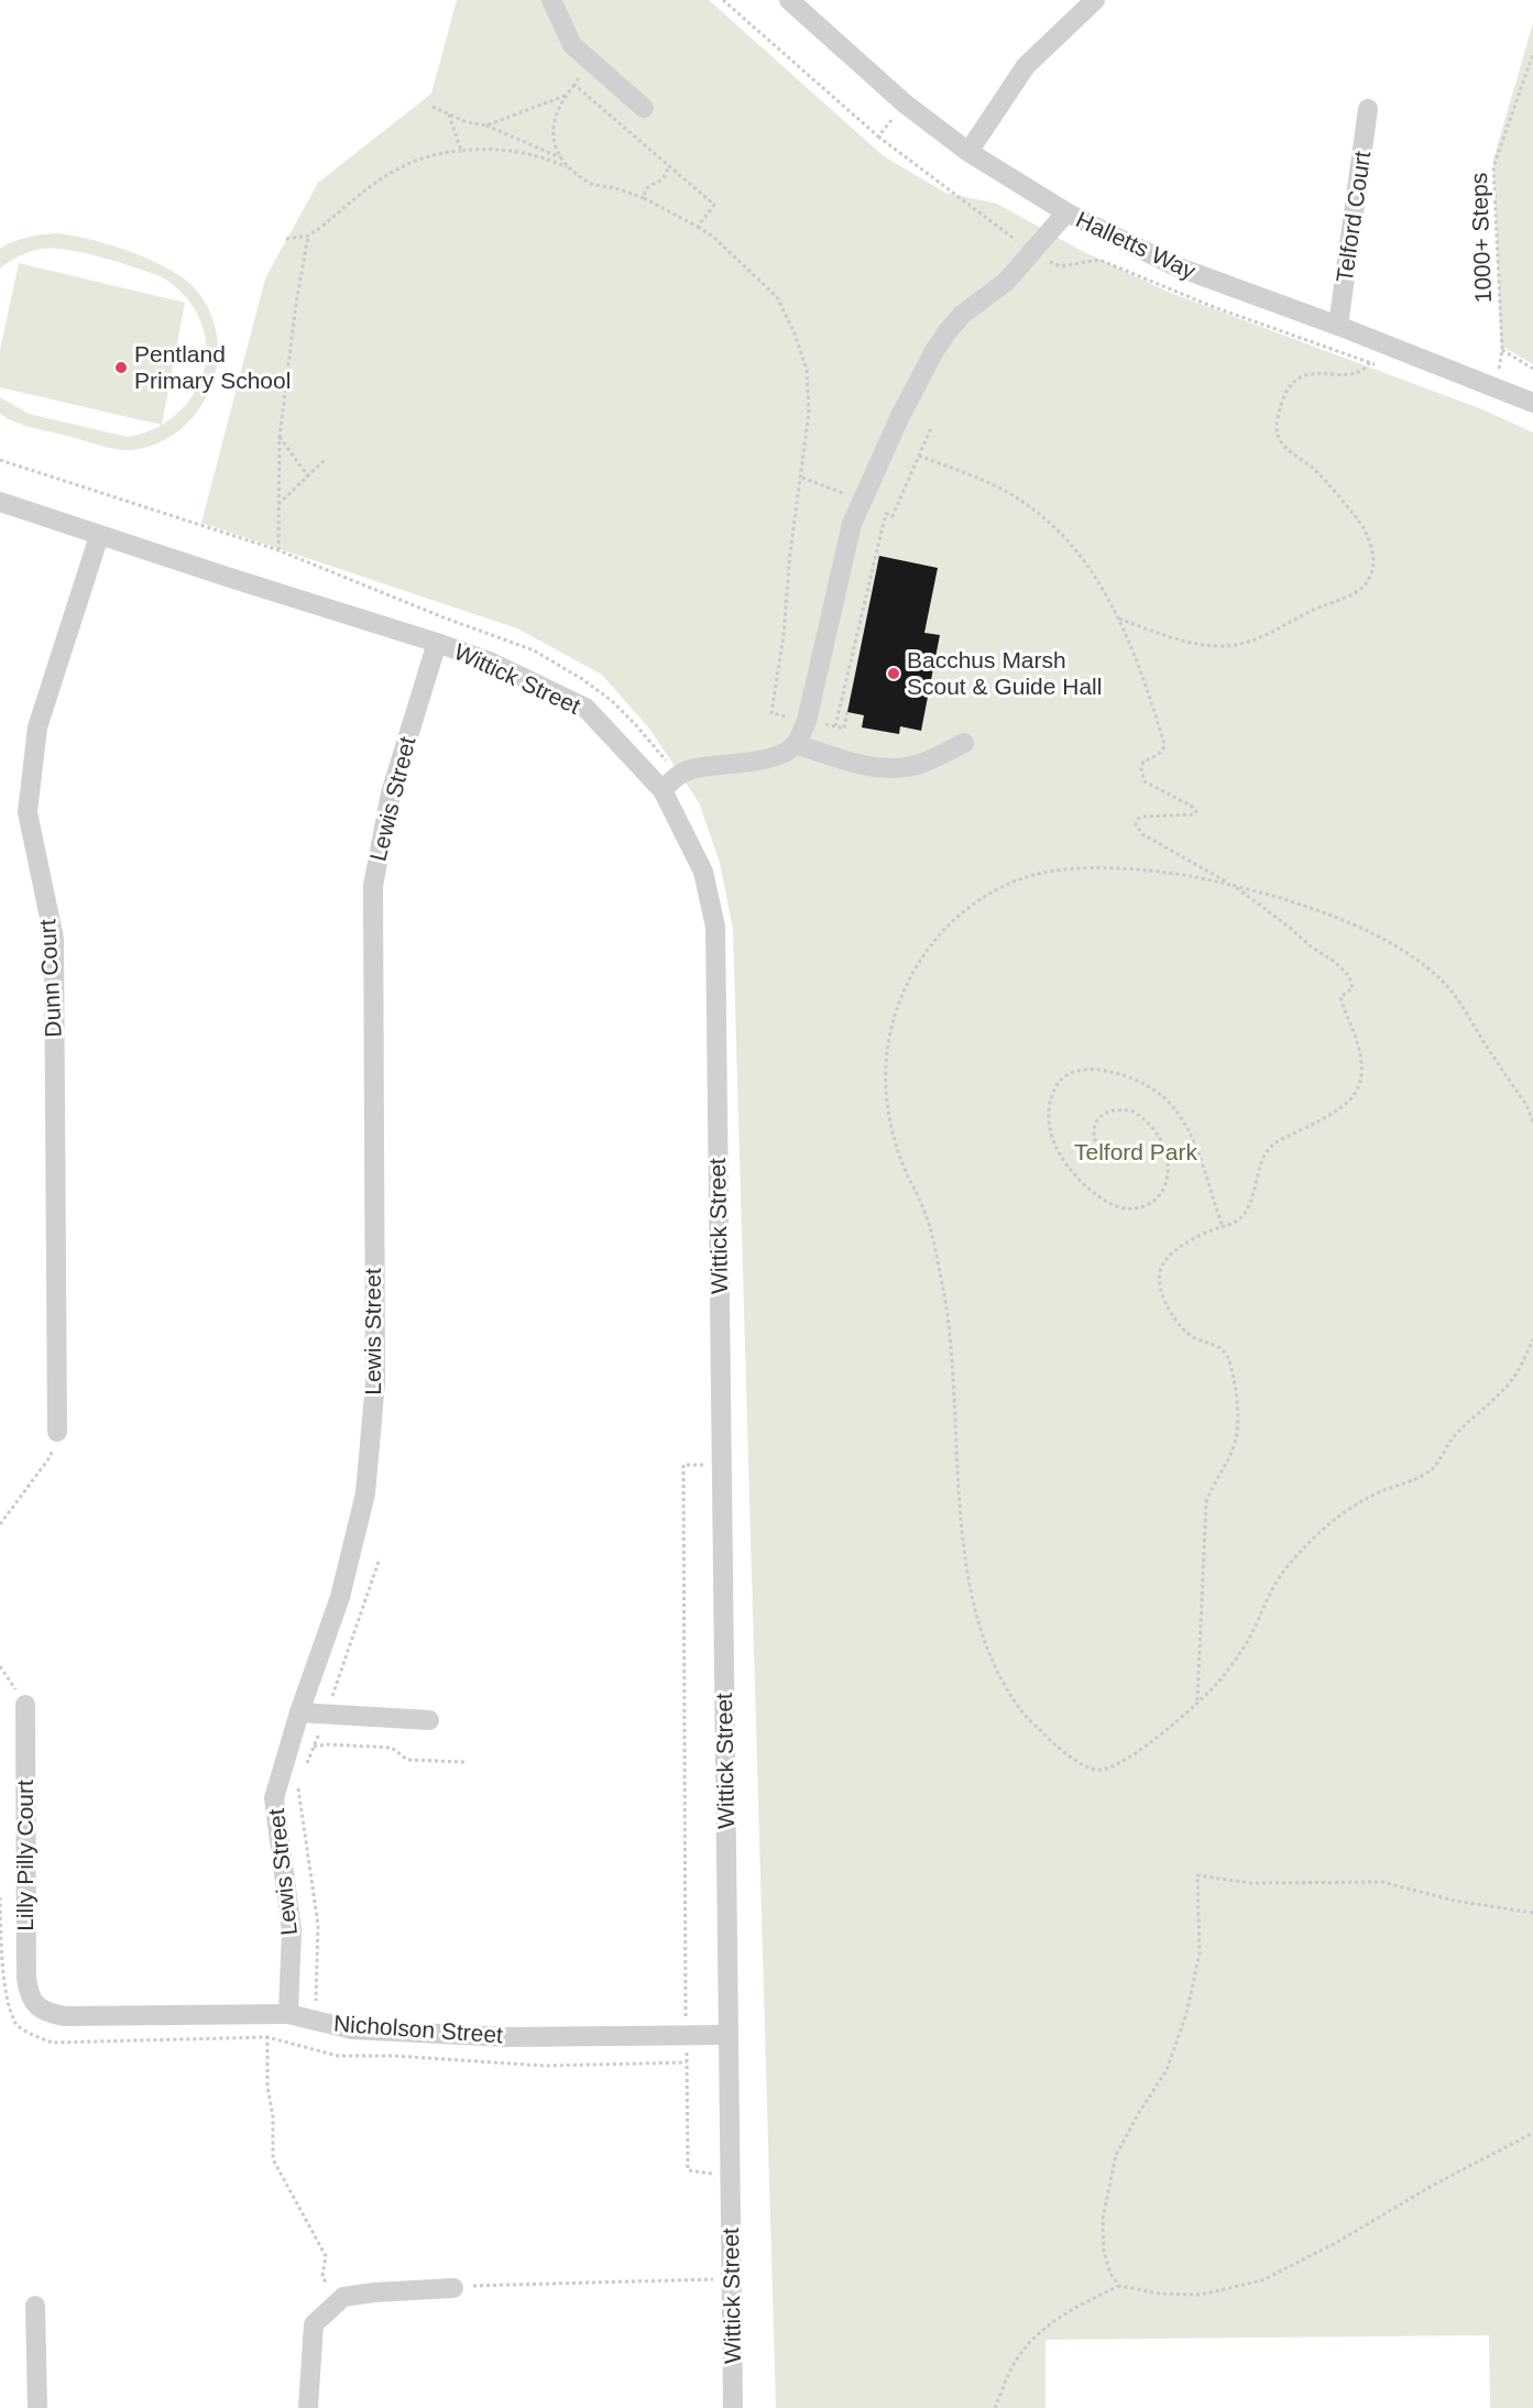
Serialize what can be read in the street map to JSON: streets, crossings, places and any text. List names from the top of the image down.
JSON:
{
  "streets": {
    "street": [
      "Telford Court",
      "Halletts Way",
      "Wittick Street",
      "Lewis Street",
      "Dunn Court",
      "Lilly Pilly Court",
      "Nicholson Street"
    ],
    "path": ["1000+ Steps"]
  },
  "crossings": [
    ["Telford Court", "Halletts Way"],
    ["1000+ Steps", "Halletts Way"],
    ["Wittick Street", "Lewis Street"],
    ["Wittick Street", "Dunn Court"],
    ["Wittick Street", "Nicholson Street"],
    ["Lewis Street", "Nicholson Street"],
    ["Lilly Pilly Court", "Nicholson Street"]
  ],
  "parks": ["Telford Park"],
  "places": ["Pentland Primary School", "Bacchus Marsh Scout & Guide Hall"]
}
